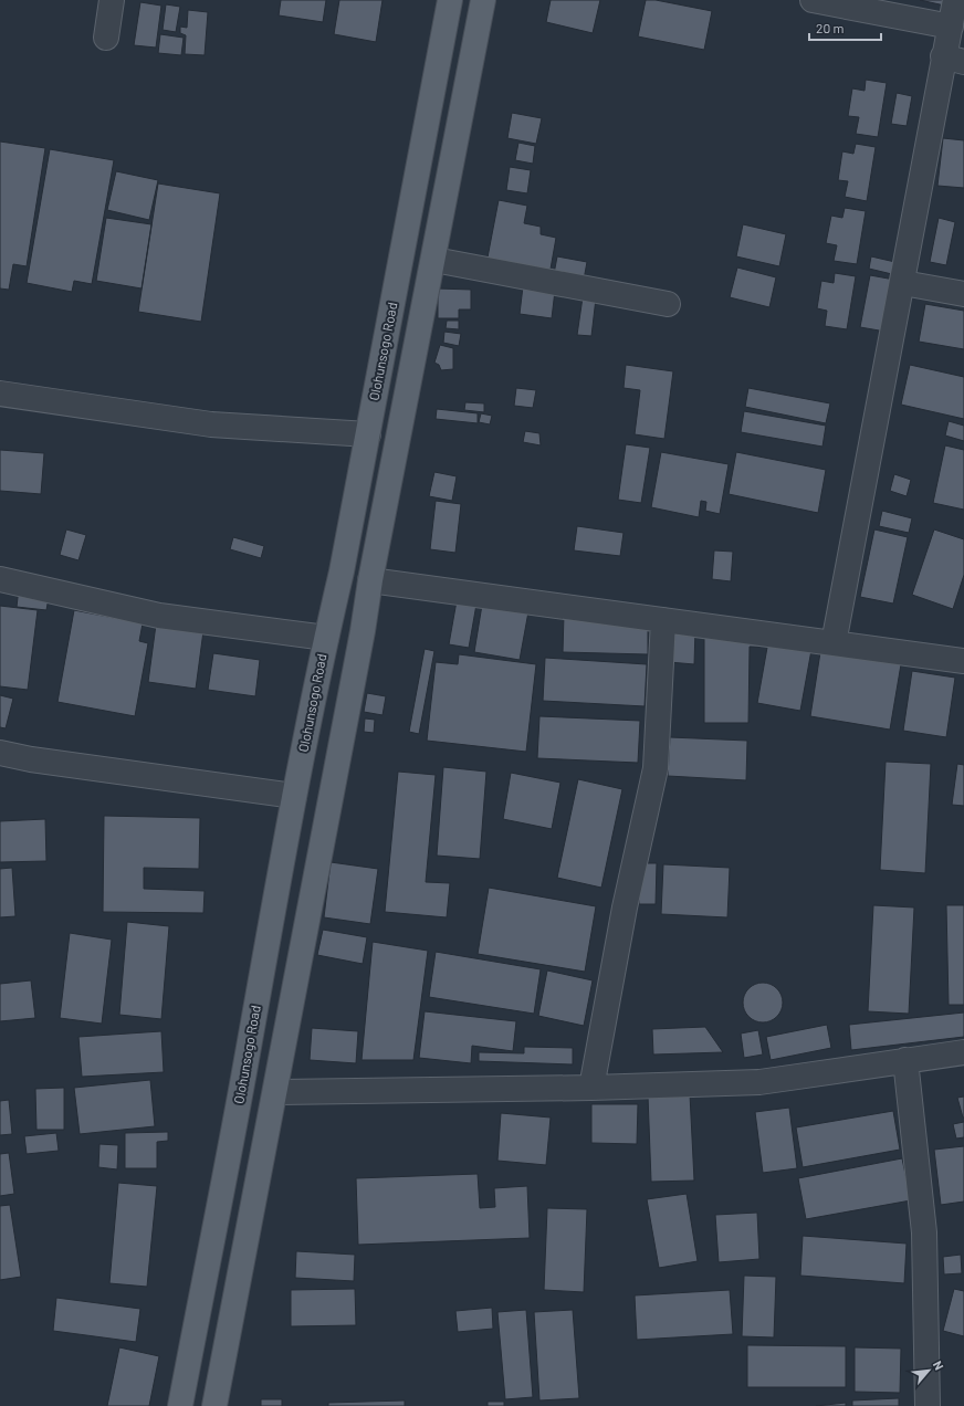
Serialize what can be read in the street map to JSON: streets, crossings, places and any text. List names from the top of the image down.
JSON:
{
  "streets": {
    "main road": ["Olohunsogo Road"]
  },
  "scale_bar": "20 m",
  "north": "top right"
}
